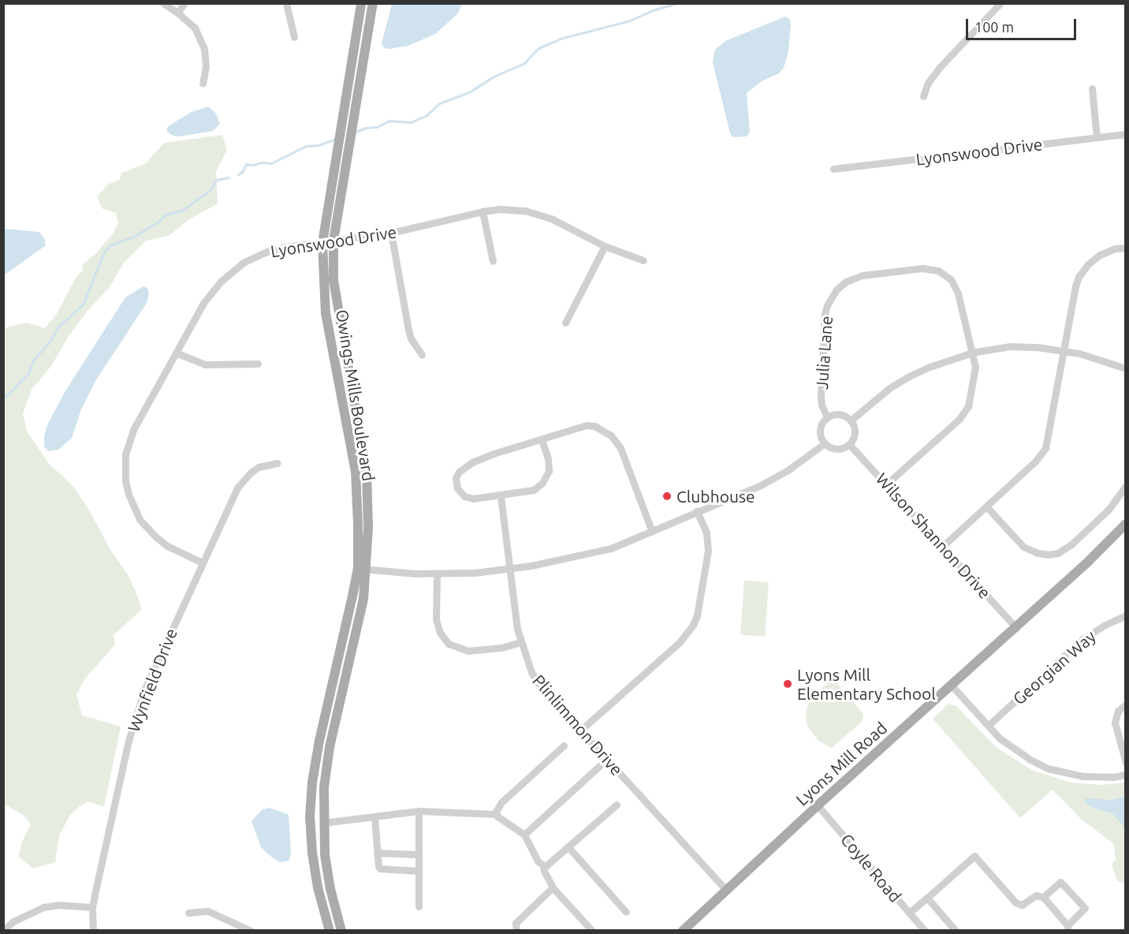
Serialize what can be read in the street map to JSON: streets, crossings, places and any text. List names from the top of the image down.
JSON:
{
  "streets": {
    "main road": ["Owings Mills Boulevard", "Lyons Mill Road"],
    "street": [
      "Lyonswood Drive",
      "Julia Lane",
      "Wilson Shannon Drive",
      "Georgian Way",
      "Wynfield Drive",
      "Plinlimmon Drive",
      "Coyle Road"
    ]
  },
  "crossings": [
    ["Lyonswood Drive", "Owings Mills Boulevard"],
    ["Lyonswood Drive", "Wynfield Drive"],
    ["Julia Lane", "Wilson Shannon Drive"],
    ["Wilson Shannon Drive", "Lyons Mill Road"],
    ["Plinlimmon Drive", "Lyons Mill Road"],
    ["Lyons Mill Road", "Coyle Road"]
  ],
  "places": ["Clubhouse", "Lyons Mill Elementary School"],
  "scale_bar": "100 m"
}
